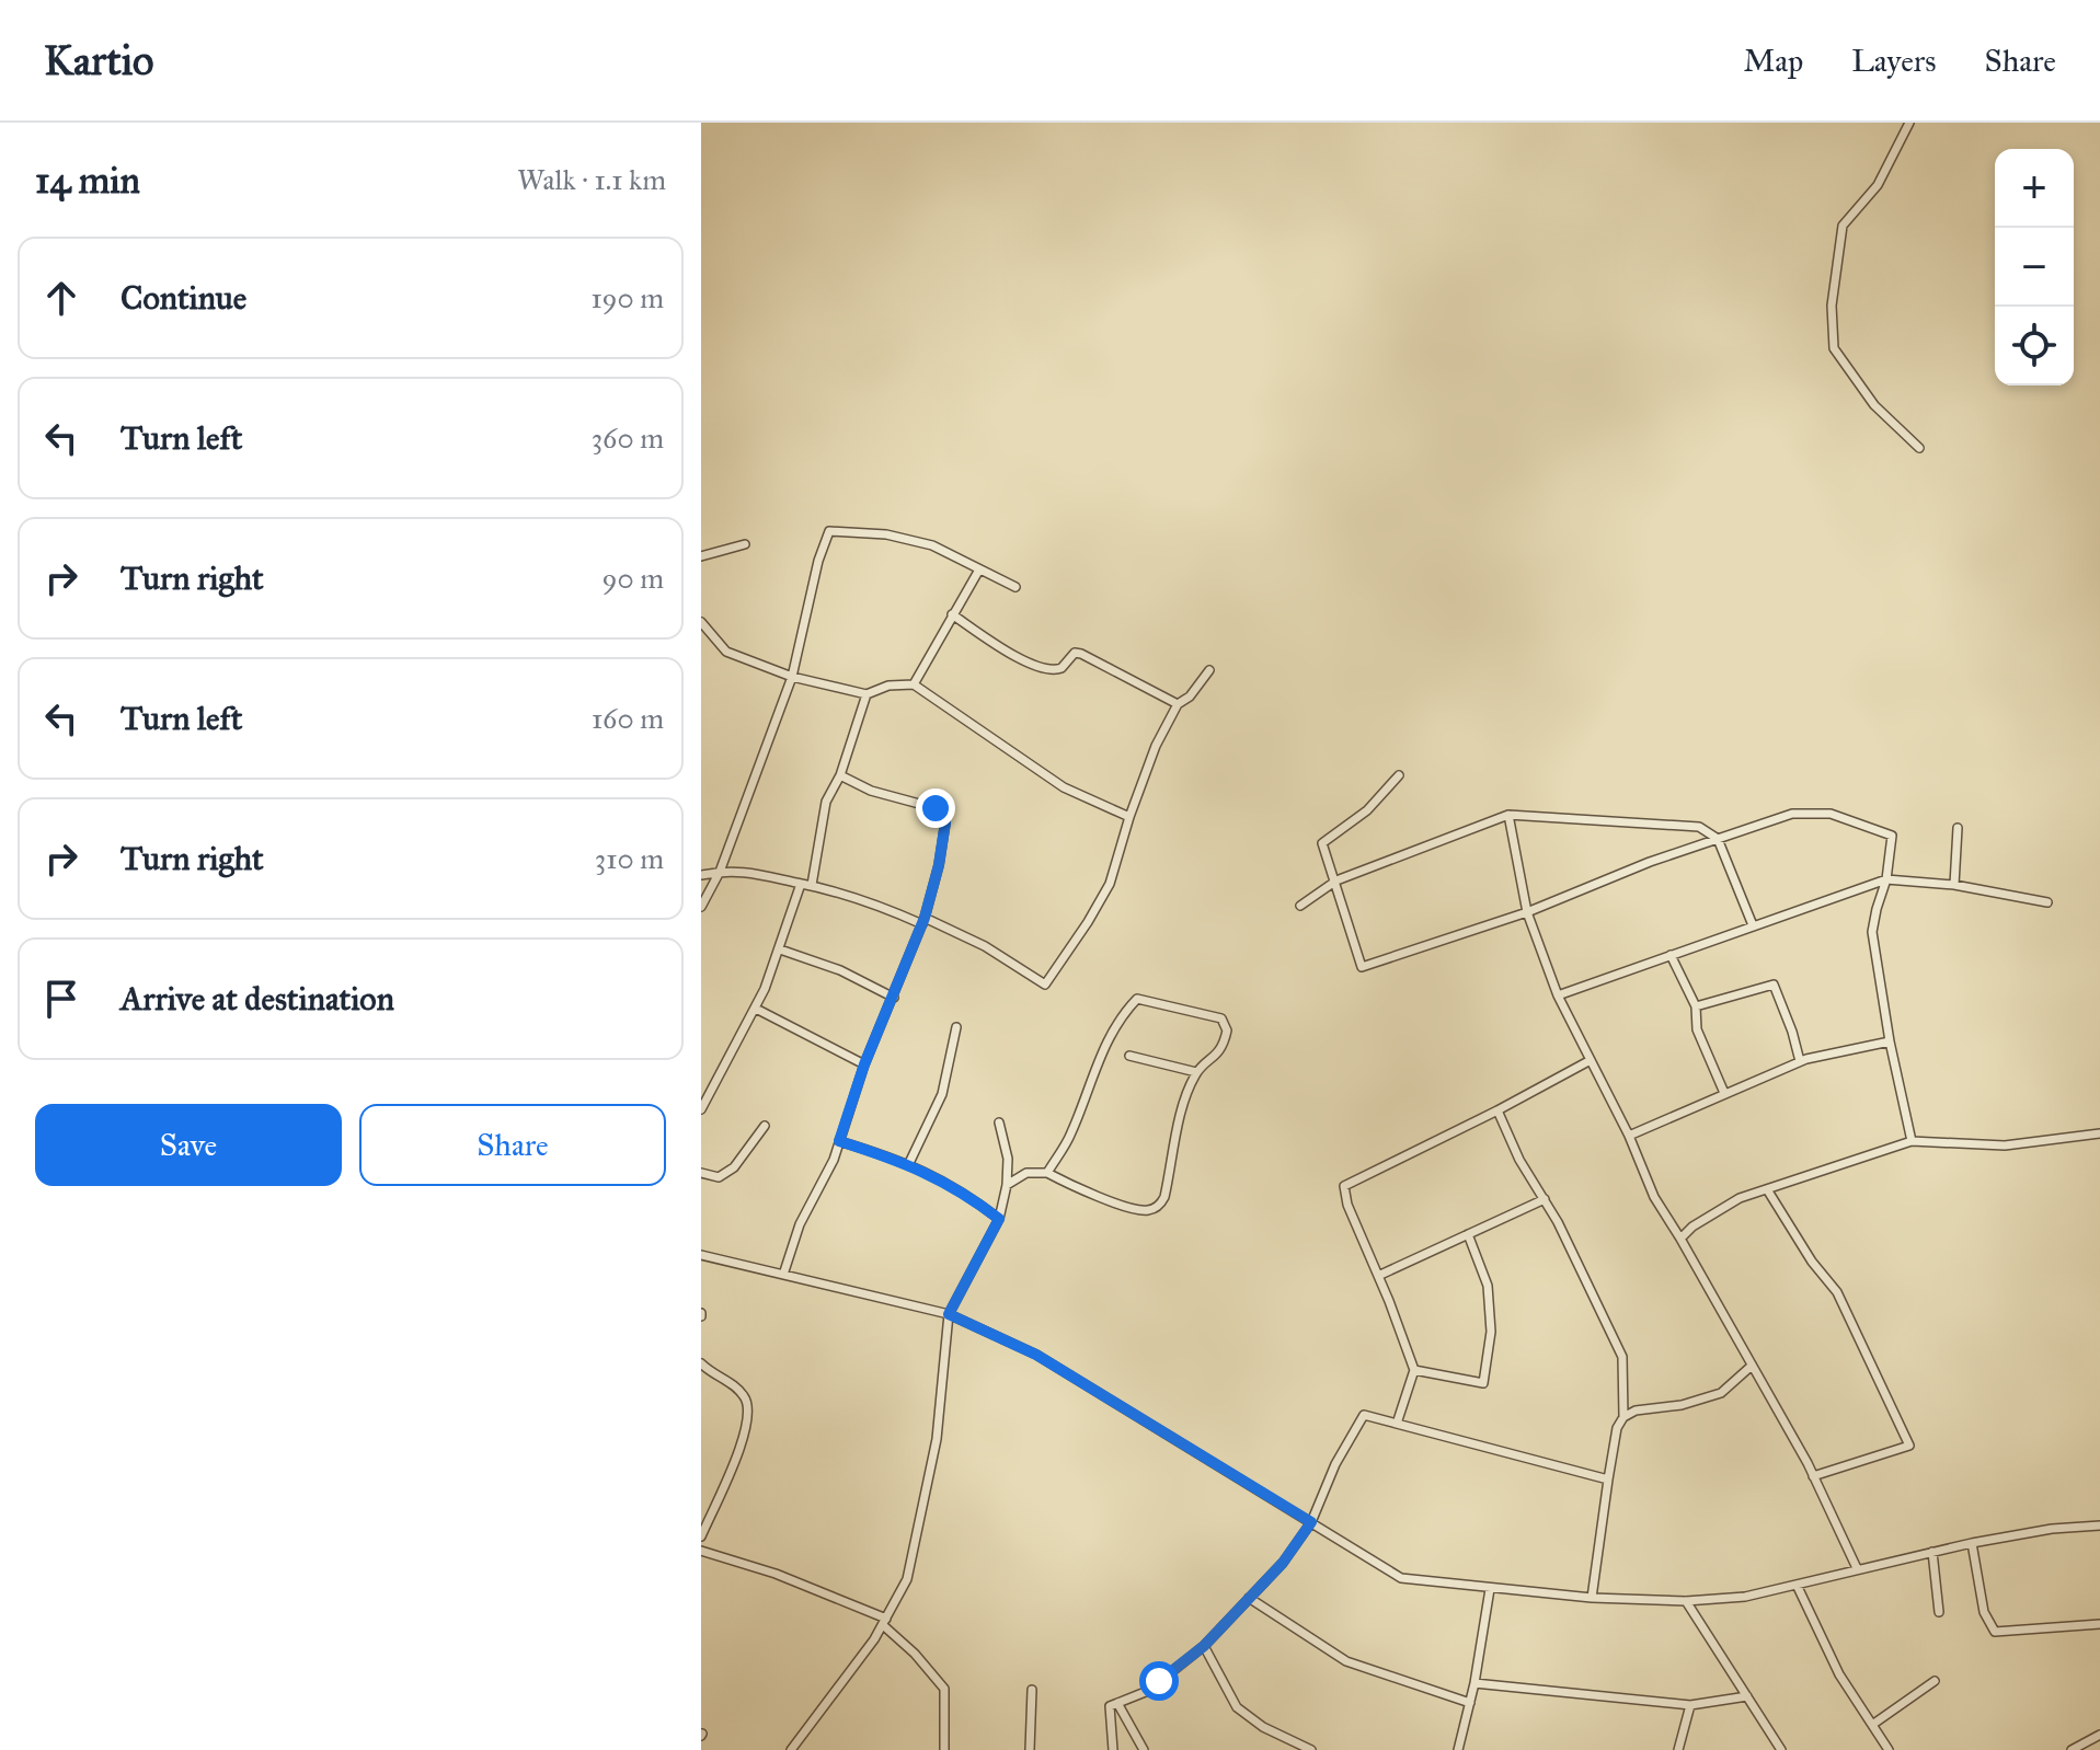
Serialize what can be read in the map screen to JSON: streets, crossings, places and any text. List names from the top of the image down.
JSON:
{
  "page": {
    "header": "Kartio",
    "nav": ["Map", "Layers", "Share"],
    "heading": ["14 min", "Walk · 1.1 km"],
    "map_buttons": ["+", "−"],
    "list": [
      ["Continue", "190 m"],
      ["Turn left", "360 m"],
      ["Turn right", "90 m"],
      ["Turn left", "160 m"],
      ["Turn right", "310 m"],
      "Arrive at destination"
    ],
    "buttons": ["Save", "Share"]
  }
}
